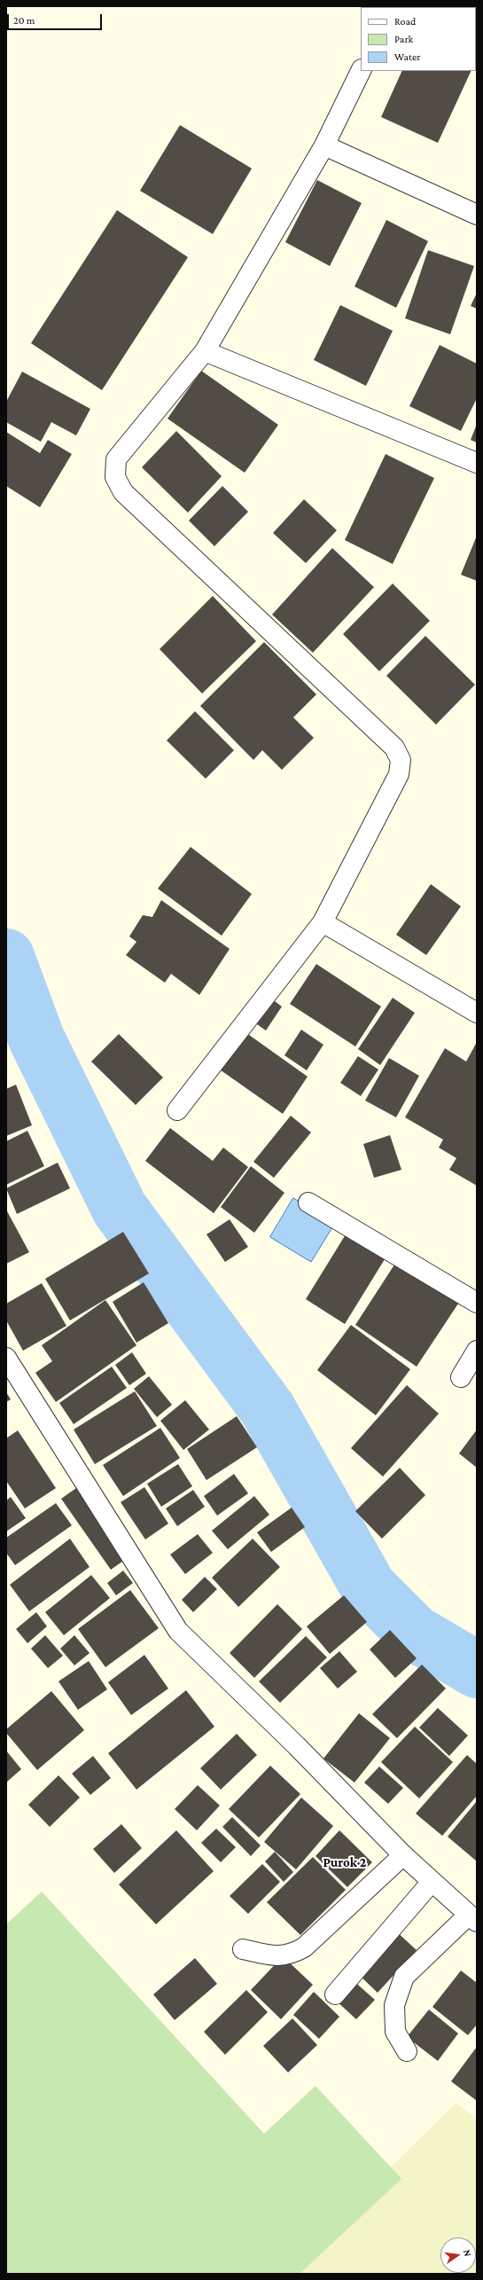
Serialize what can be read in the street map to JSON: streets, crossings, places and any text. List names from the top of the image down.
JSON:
{
  "districts": ["Purok 2"],
  "legend": ["Road", "Park", "Water"],
  "scale_bar": "20 m",
  "north": "right"
}
